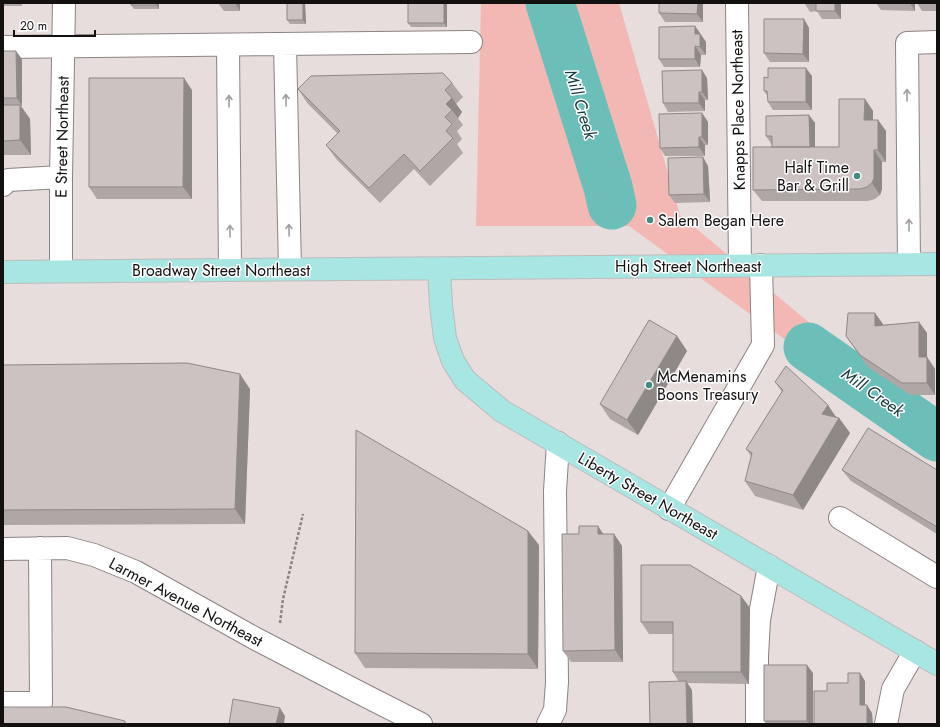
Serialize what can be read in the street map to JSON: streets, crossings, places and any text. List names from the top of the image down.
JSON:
{
  "streets": {
    "main road": ["High Street Northeast", "Broadway Street Northeast", "Liberty Street Northeast"],
    "street": ["Knapps Place Northeast", "E Street Northeast", "Larmer Avenue Northeast"]
  },
  "crossings": [
    ["Knapps Place Northeast", "High Street Northeast"],
    ["E Street Northeast", "Broadway Street Northeast"],
    ["High Street Northeast", "Broadway Street Northeast"],
    ["High Street Northeast", "Liberty Street Northeast"],
    ["Broadway Street Northeast", "Liberty Street Northeast"]
  ],
  "water": ["Mill Creek"],
  "places": ["Half Time Bar & Grill", "Salem Began Here", "McMenamins Boons Treasury"],
  "scale_bar": "20 m"
}
